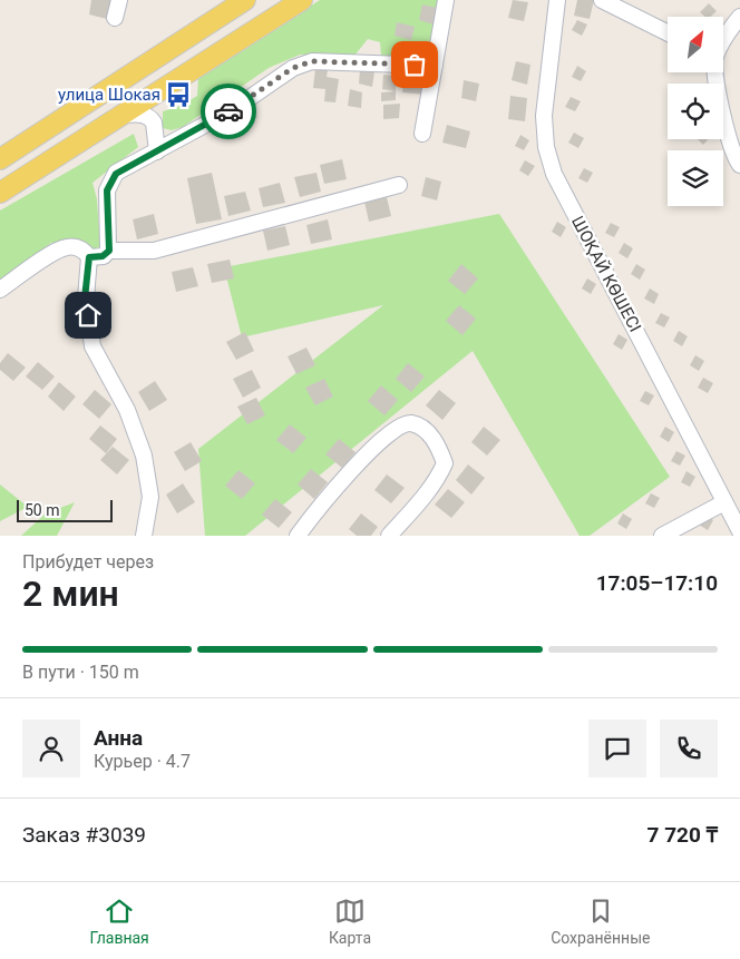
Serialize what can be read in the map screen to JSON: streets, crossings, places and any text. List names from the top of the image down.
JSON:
{
  "streets": {
    "street": ["ШОҚАЙ КӨШЕСІ"]
  },
  "places": {
    "bus stop": ["улица Шокая"]
  },
  "scale_bar": "50 m",
  "north": "top right",
  "page": {
    "scale": "50 m",
    "heading": ["2 мин", "Прибудет через", "17:05–17:10"],
    "panel": [
      "Анна",
      "Курьер · 4.7",
      "Заказ #3039",
      "7 720 ₸"
    ],
    "bar": "В пути · 150 m",
    "tabs": ["Главная", "Карта", "Сохранённые"]
  }
}
